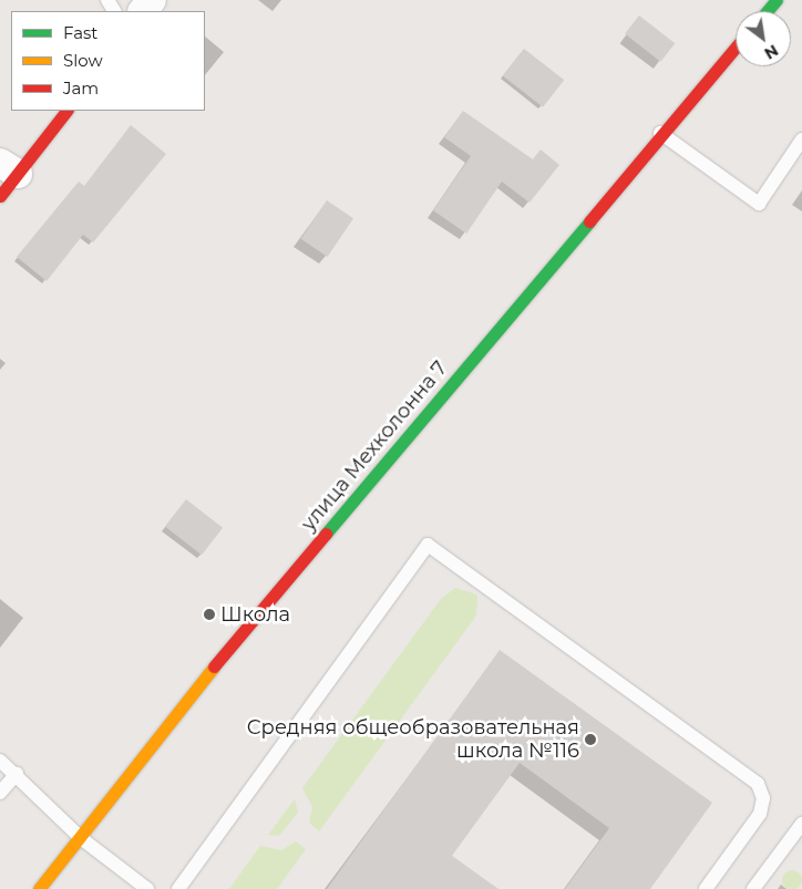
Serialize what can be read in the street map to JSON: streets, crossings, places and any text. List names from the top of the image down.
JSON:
{
  "streets": {
    "street": ["улица Мехколонна 7"]
  },
  "places": ["Школа", "Средняя общеобразовательная школа №116"],
  "legend": ["Fast", "Slow", "Jam"],
  "north": "bottom right"
}
